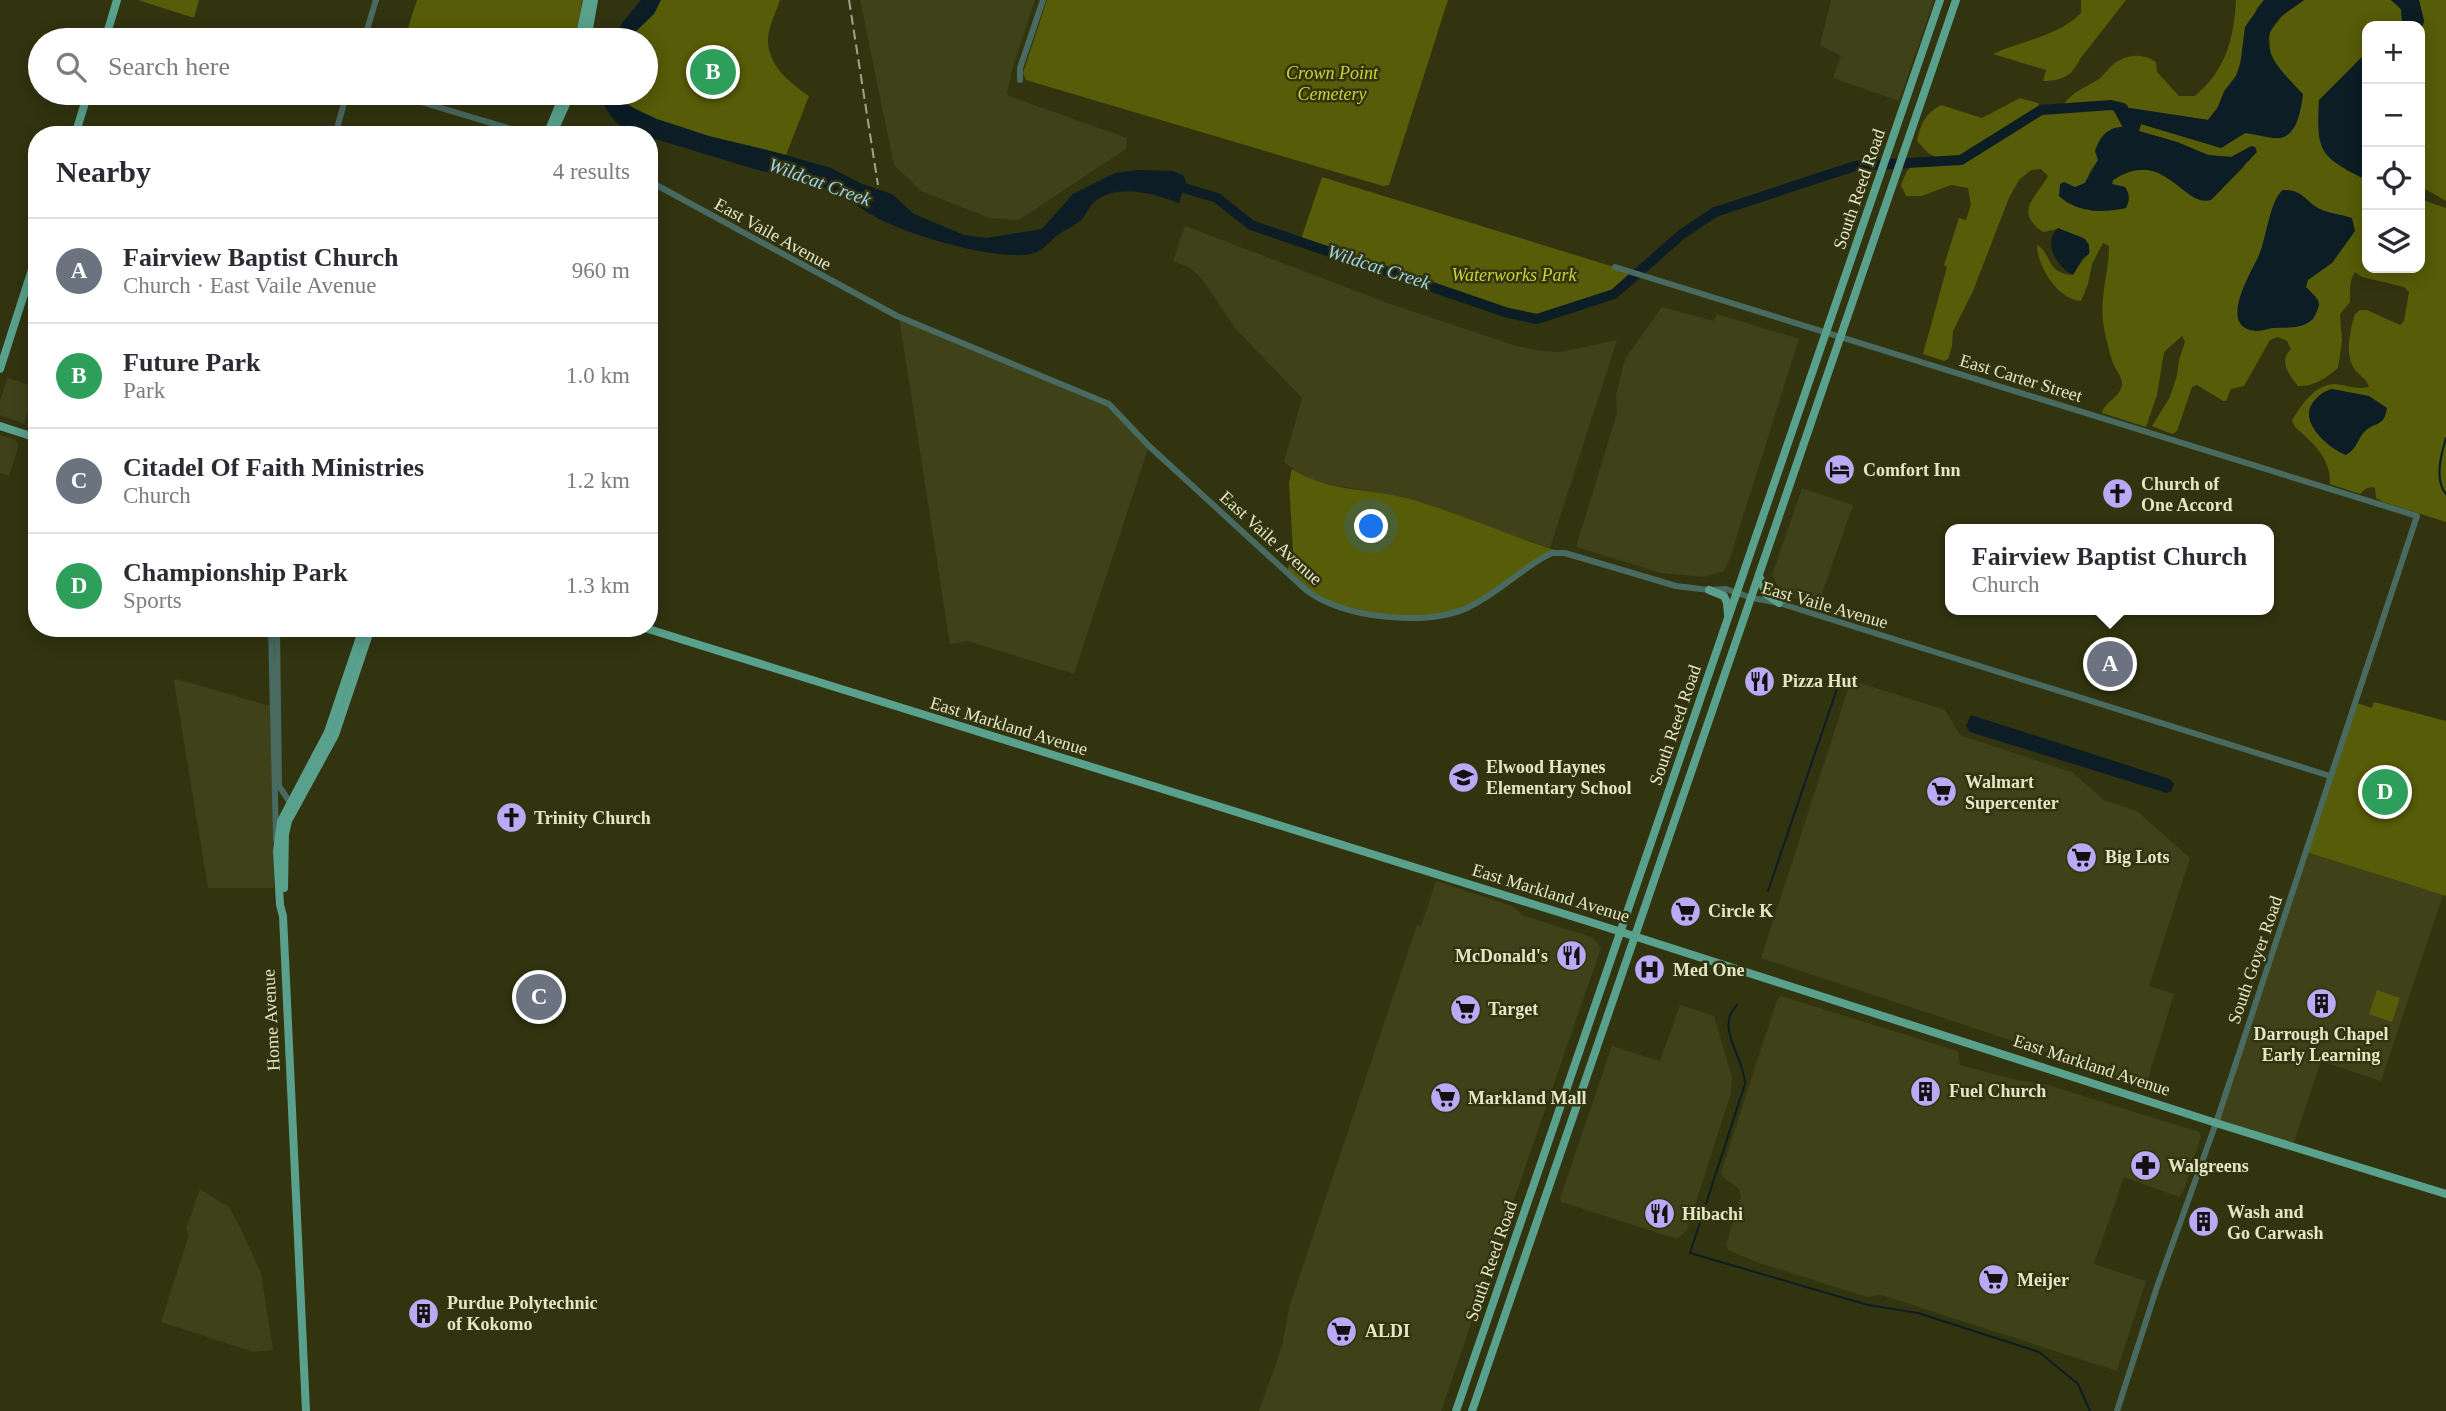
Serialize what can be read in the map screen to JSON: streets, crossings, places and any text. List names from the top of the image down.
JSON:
{
  "streets": {
    "main road": ["South Reed Road", "East Markland Avenue", "Home Avenue"],
    "street": ["East Vaile Avenue", "East Carter Street", "South Goyer Road"]
  },
  "crossings": [
    ["South Reed Road", "East Vaile Avenue"],
    ["South Reed Road", "East Carter Street"],
    ["South Reed Road", "East Markland Avenue"],
    ["East Vaile Avenue", "South Goyer Road"],
    ["East Carter Street", "South Goyer Road"],
    ["East Markland Avenue", "South Goyer Road"]
  ],
  "water": ["Wildcat Creek"],
  "parks": ["Crown Point Cemetery", "Waterworks Park"],
  "places": {
    "hotel": ["Comfort Inn"],
    "church": ["Church of One Accord", "Trinity Church"],
    "restaurant": ["Pizza Hut", "McDonald's", "Hibachi"],
    "school or university": ["Elwood Haynes Elementary School"],
    "supermarket": [
      "Walmart Supercenter",
      "Big Lots",
      "Circle K",
      "Target",
      "Markland Mall",
      "Meijer",
      "ALDI"
    ],
    "hospital": ["Med One"],
    "building": [
      "Darrough Chapel Early Learning",
      "Fuel Church",
      "Wash and Go Carwash",
      "Purdue Polytechnic of Kokomo"
    ],
    "pharmacy": ["Walgreens"]
  },
  "page": {
    "map_buttons": ["+", "−"],
    "search": "Search here",
    "pins": [
      "B",
      "A",
      "D",
      "C"
    ],
    "heading": ["Nearby", "4 results"],
    "list": [
      {
        "mark": "A",
        "name": "Fairview Baptist Church",
        "note": "Church · East Vaile Avenue",
        "value": "960 m"
      },
      {
        "mark": "B",
        "name": "Future Park",
        "note": "Park",
        "value": "1.0 km"
      },
      {
        "mark": "C",
        "name": "Citadel Of Faith Ministries",
        "note": "Church",
        "value": "1.2 km"
      },
      {
        "mark": "D",
        "name": "Championship Park",
        "note": "Sports",
        "value": "1.3 km"
      }
    ],
    "popup": ["Fairview Baptist Church", "Church"]
  }
}
